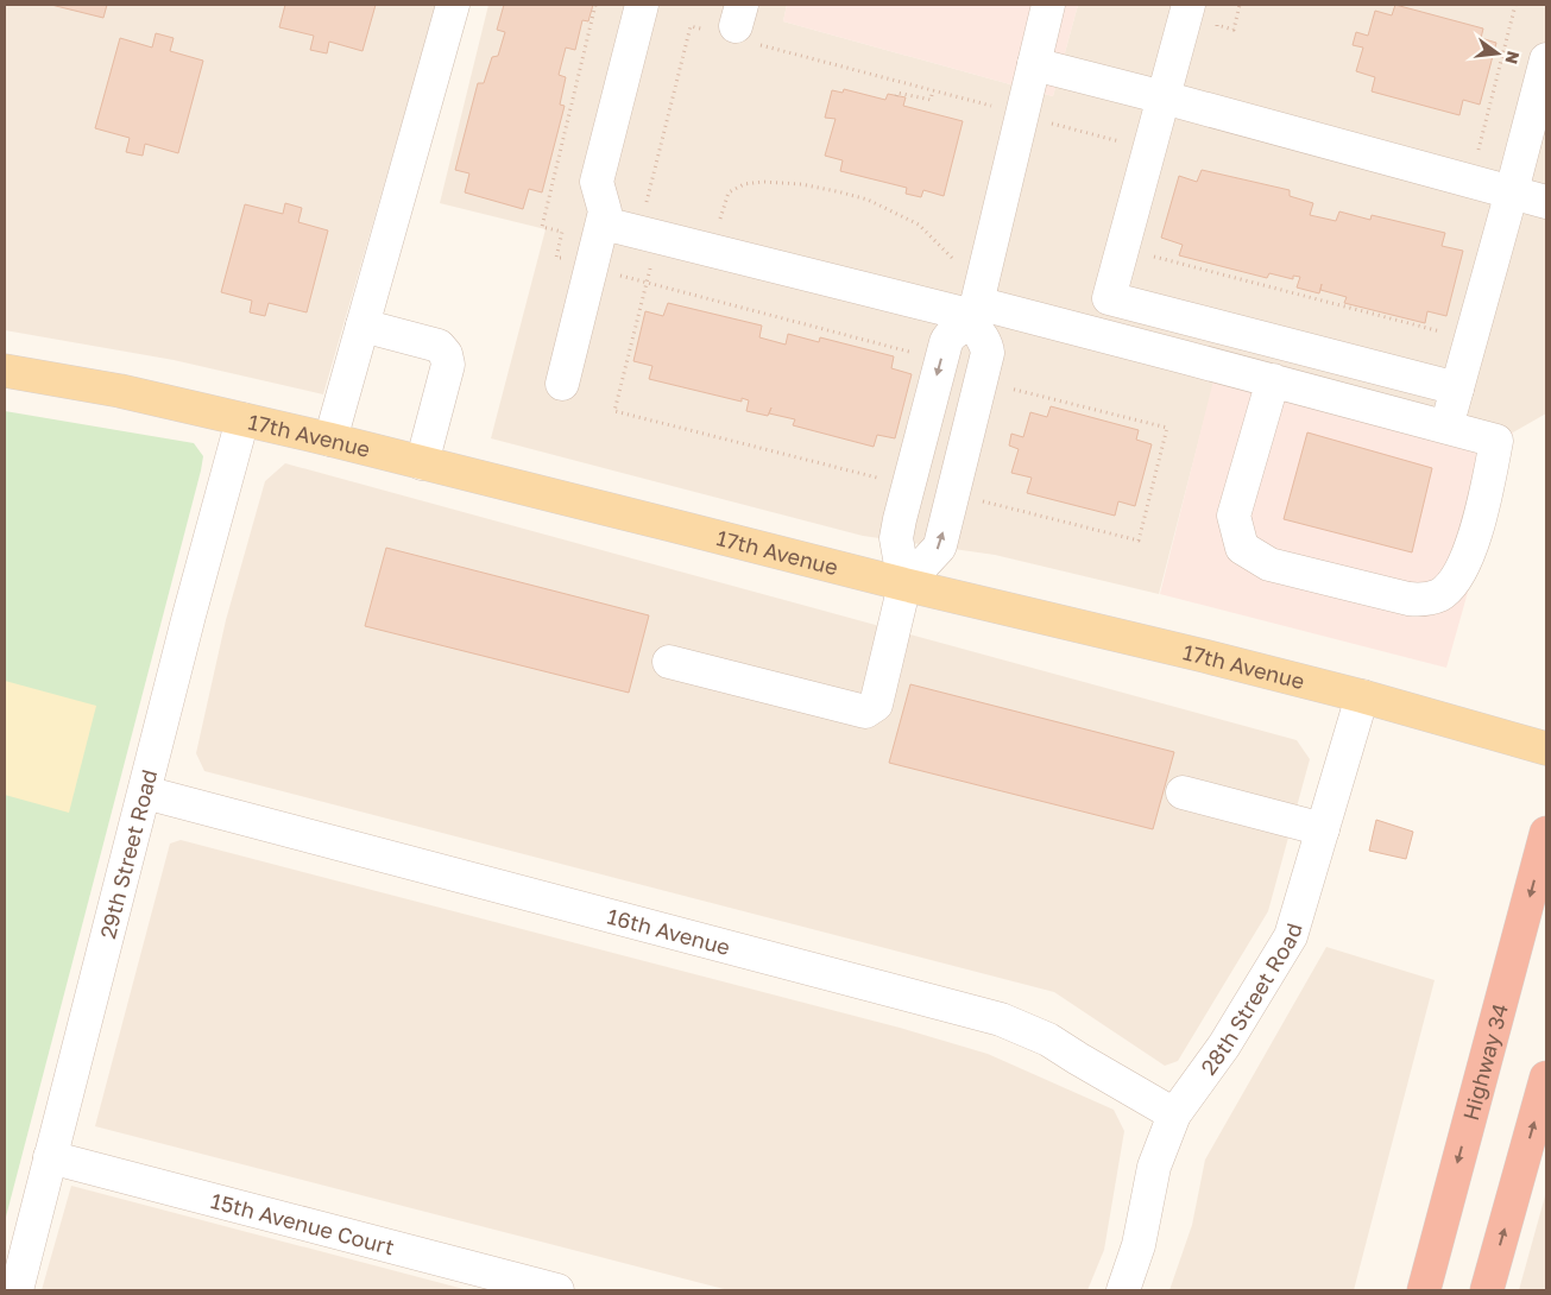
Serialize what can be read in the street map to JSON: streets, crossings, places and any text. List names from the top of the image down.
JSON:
{
  "streets": {
    "highway": ["Highway 34"],
    "main road": ["17th Avenue"],
    "street": [
      "29th Street Road",
      "16th Avenue",
      "28th Street Road",
      "15th Avenue Court"
    ]
  },
  "crossings": [
    ["17th Avenue", "29th Street Road"],
    ["17th Avenue", "28th Street Road"],
    ["29th Street Road", "16th Avenue"],
    ["29th Street Road", "15th Avenue Court"],
    ["16th Avenue", "28th Street Road"]
  ],
  "north": "right"
}
